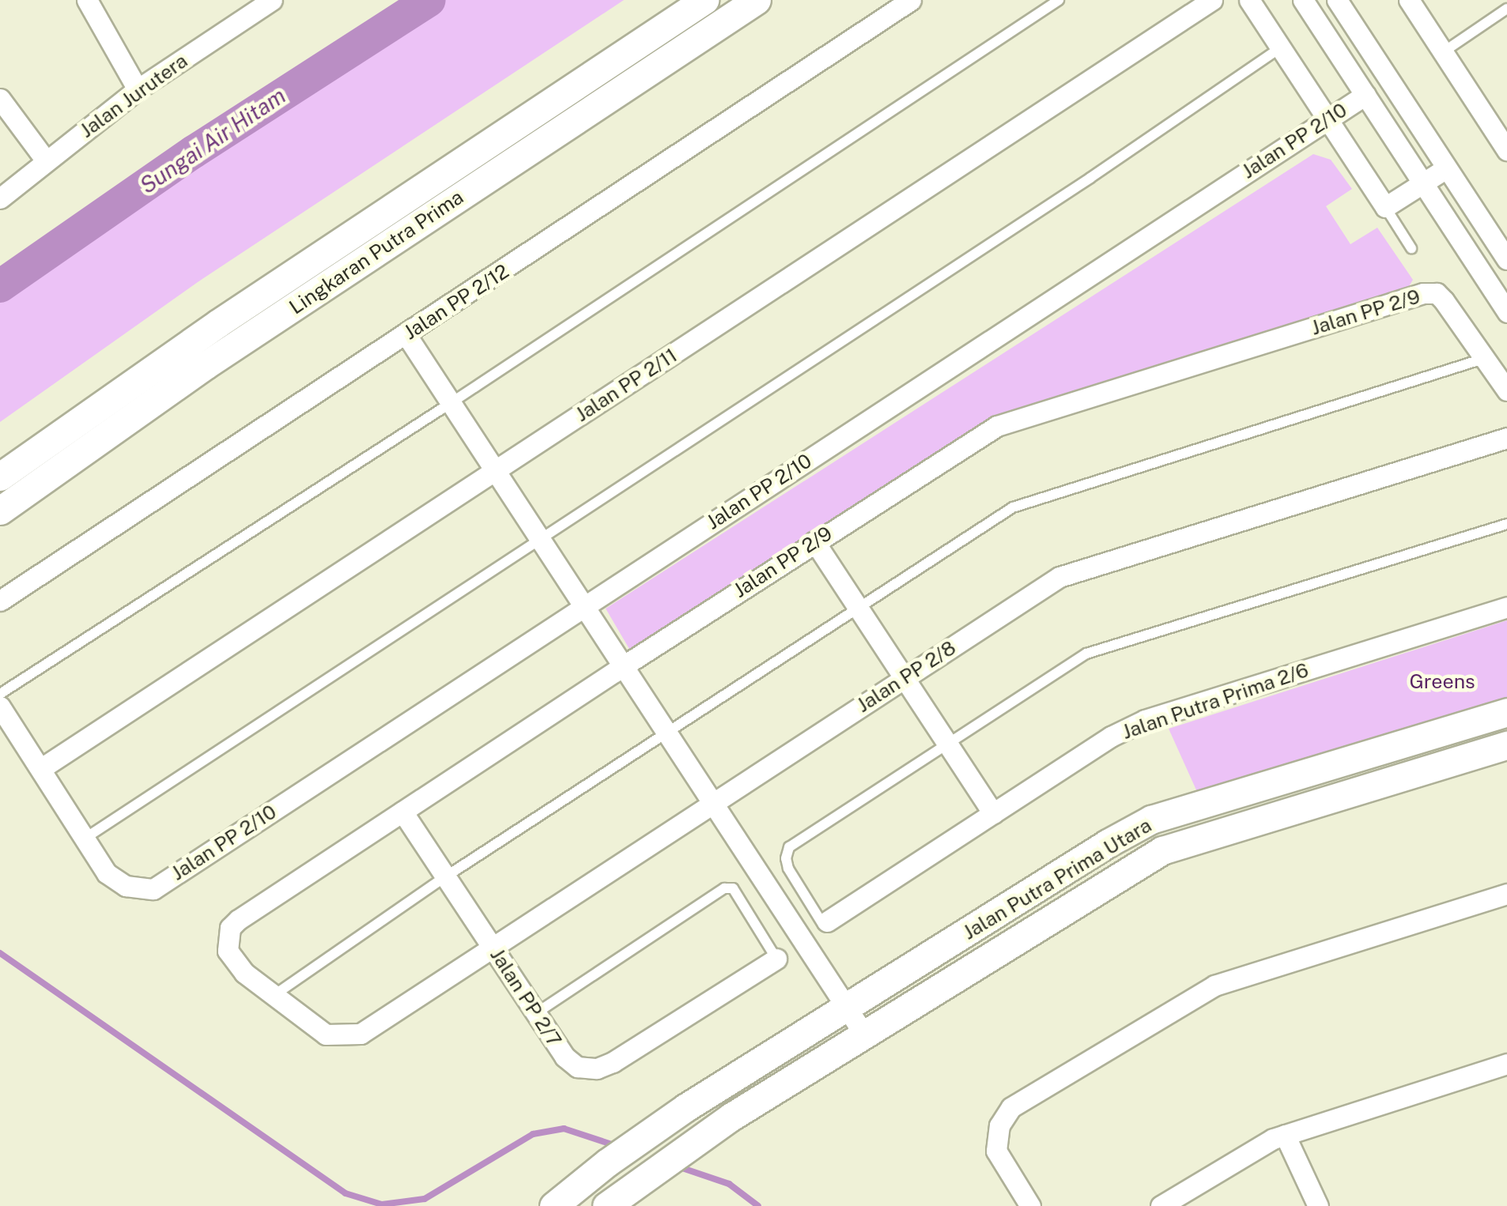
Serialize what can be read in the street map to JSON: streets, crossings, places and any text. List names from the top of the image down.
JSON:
{
  "streets": {
    "main road": ["Lingkaran Putra Prima", "Jalan Putra Prima Utara"],
    "street": [
      "Jalan Jurutera",
      "Jalan PP 2/10",
      "Jalan PP 2/12",
      "Jalan PP 2/9",
      "Jalan PP 2/11",
      "Jalan PP 2/8",
      "Jalan Putra Prima 2/6",
      "Jalan PP 2/7"
    ]
  },
  "crossings": [
    ["Jalan PP 2/9", "Jalan PP 2/8"],
    ["Jalan PP 2/9", "Jalan PP 2/7"],
    ["Jalan PP 2/8", "Jalan PP 2/7"]
  ],
  "water": ["Sungai Air Hitam"],
  "parks": ["Greens"]
}
